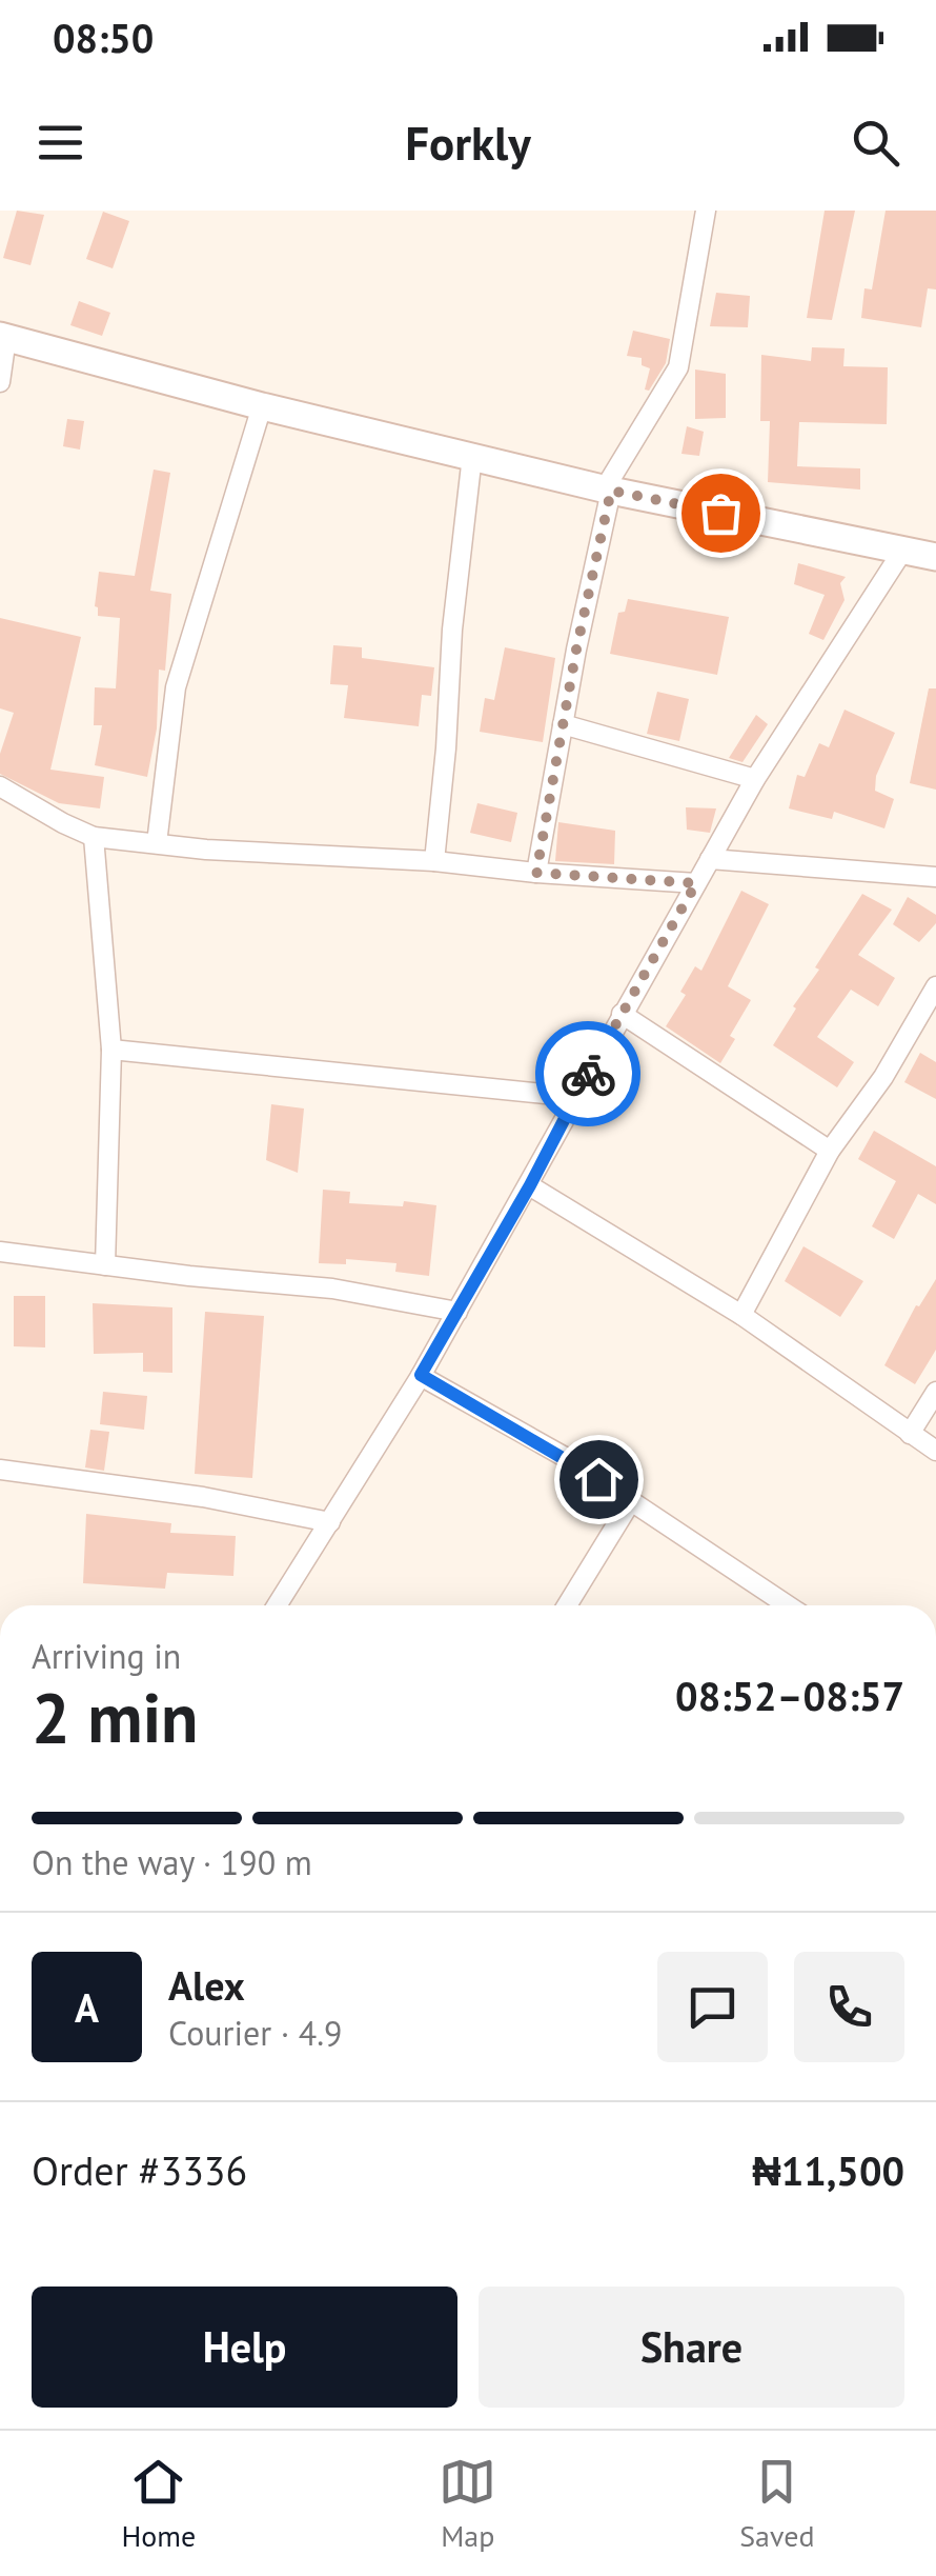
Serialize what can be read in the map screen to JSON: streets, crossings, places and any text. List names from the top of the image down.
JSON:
{
  "page": {
    "status": "08:50",
    "header": "Forkly",
    "heading": ["2 min", "Arriving in", "08:52–08:57"],
    "panel": [
      "Alex",
      "Courier · 4.9",
      "Order #3336",
      "₦11,500"
    ],
    "bar": "On the way · 190 m",
    "round": "A",
    "buttons": ["Help", "Share"],
    "tabs": ["Home", "Map", "Saved"]
  }
}
